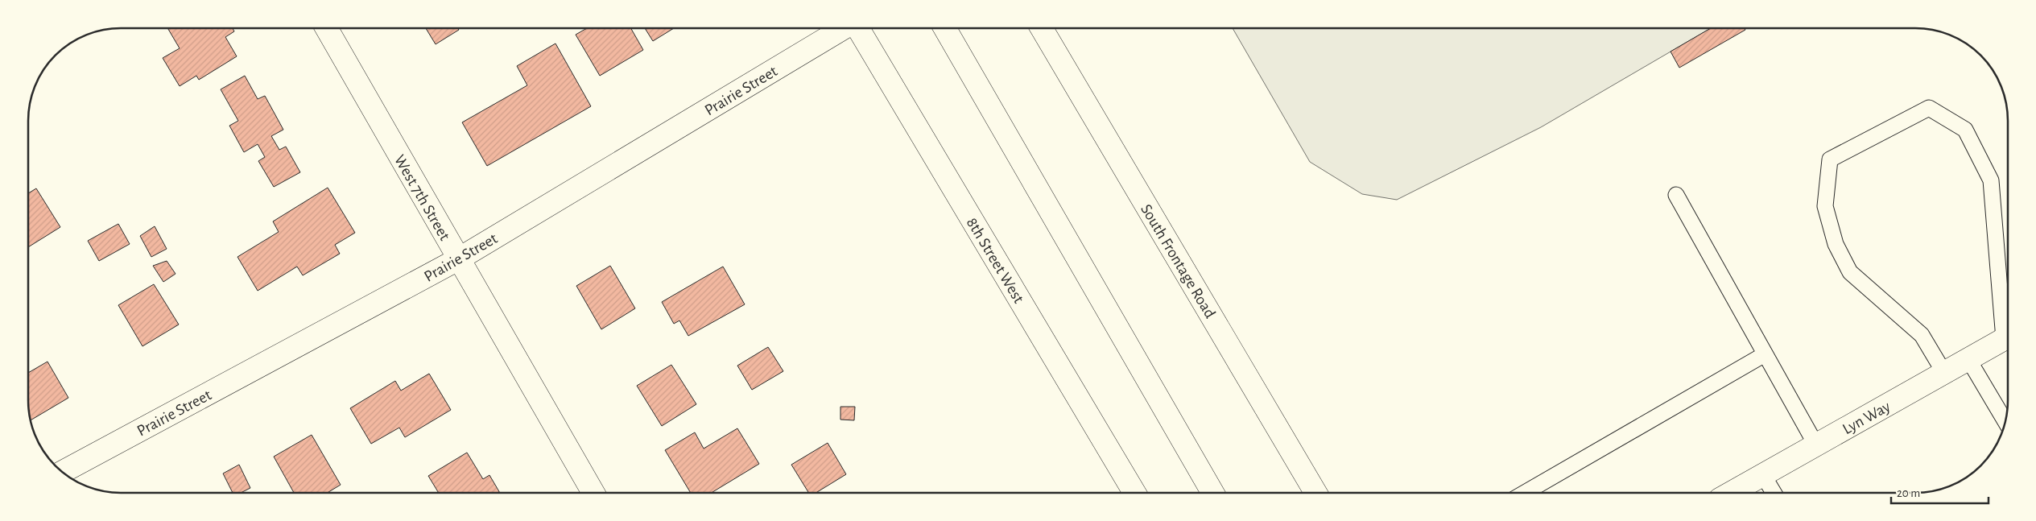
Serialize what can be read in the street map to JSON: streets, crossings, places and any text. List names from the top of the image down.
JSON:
{
  "streets": {
    "main road": [
      "Prairie Street",
      "West 7th Street",
      "8th Street West",
      "South Frontage Road",
      "Lyn Way"
    ]
  },
  "crossings": [
    ["Prairie Street", "West 7th Street"]
  ],
  "scale_bar": "20 m"
}
